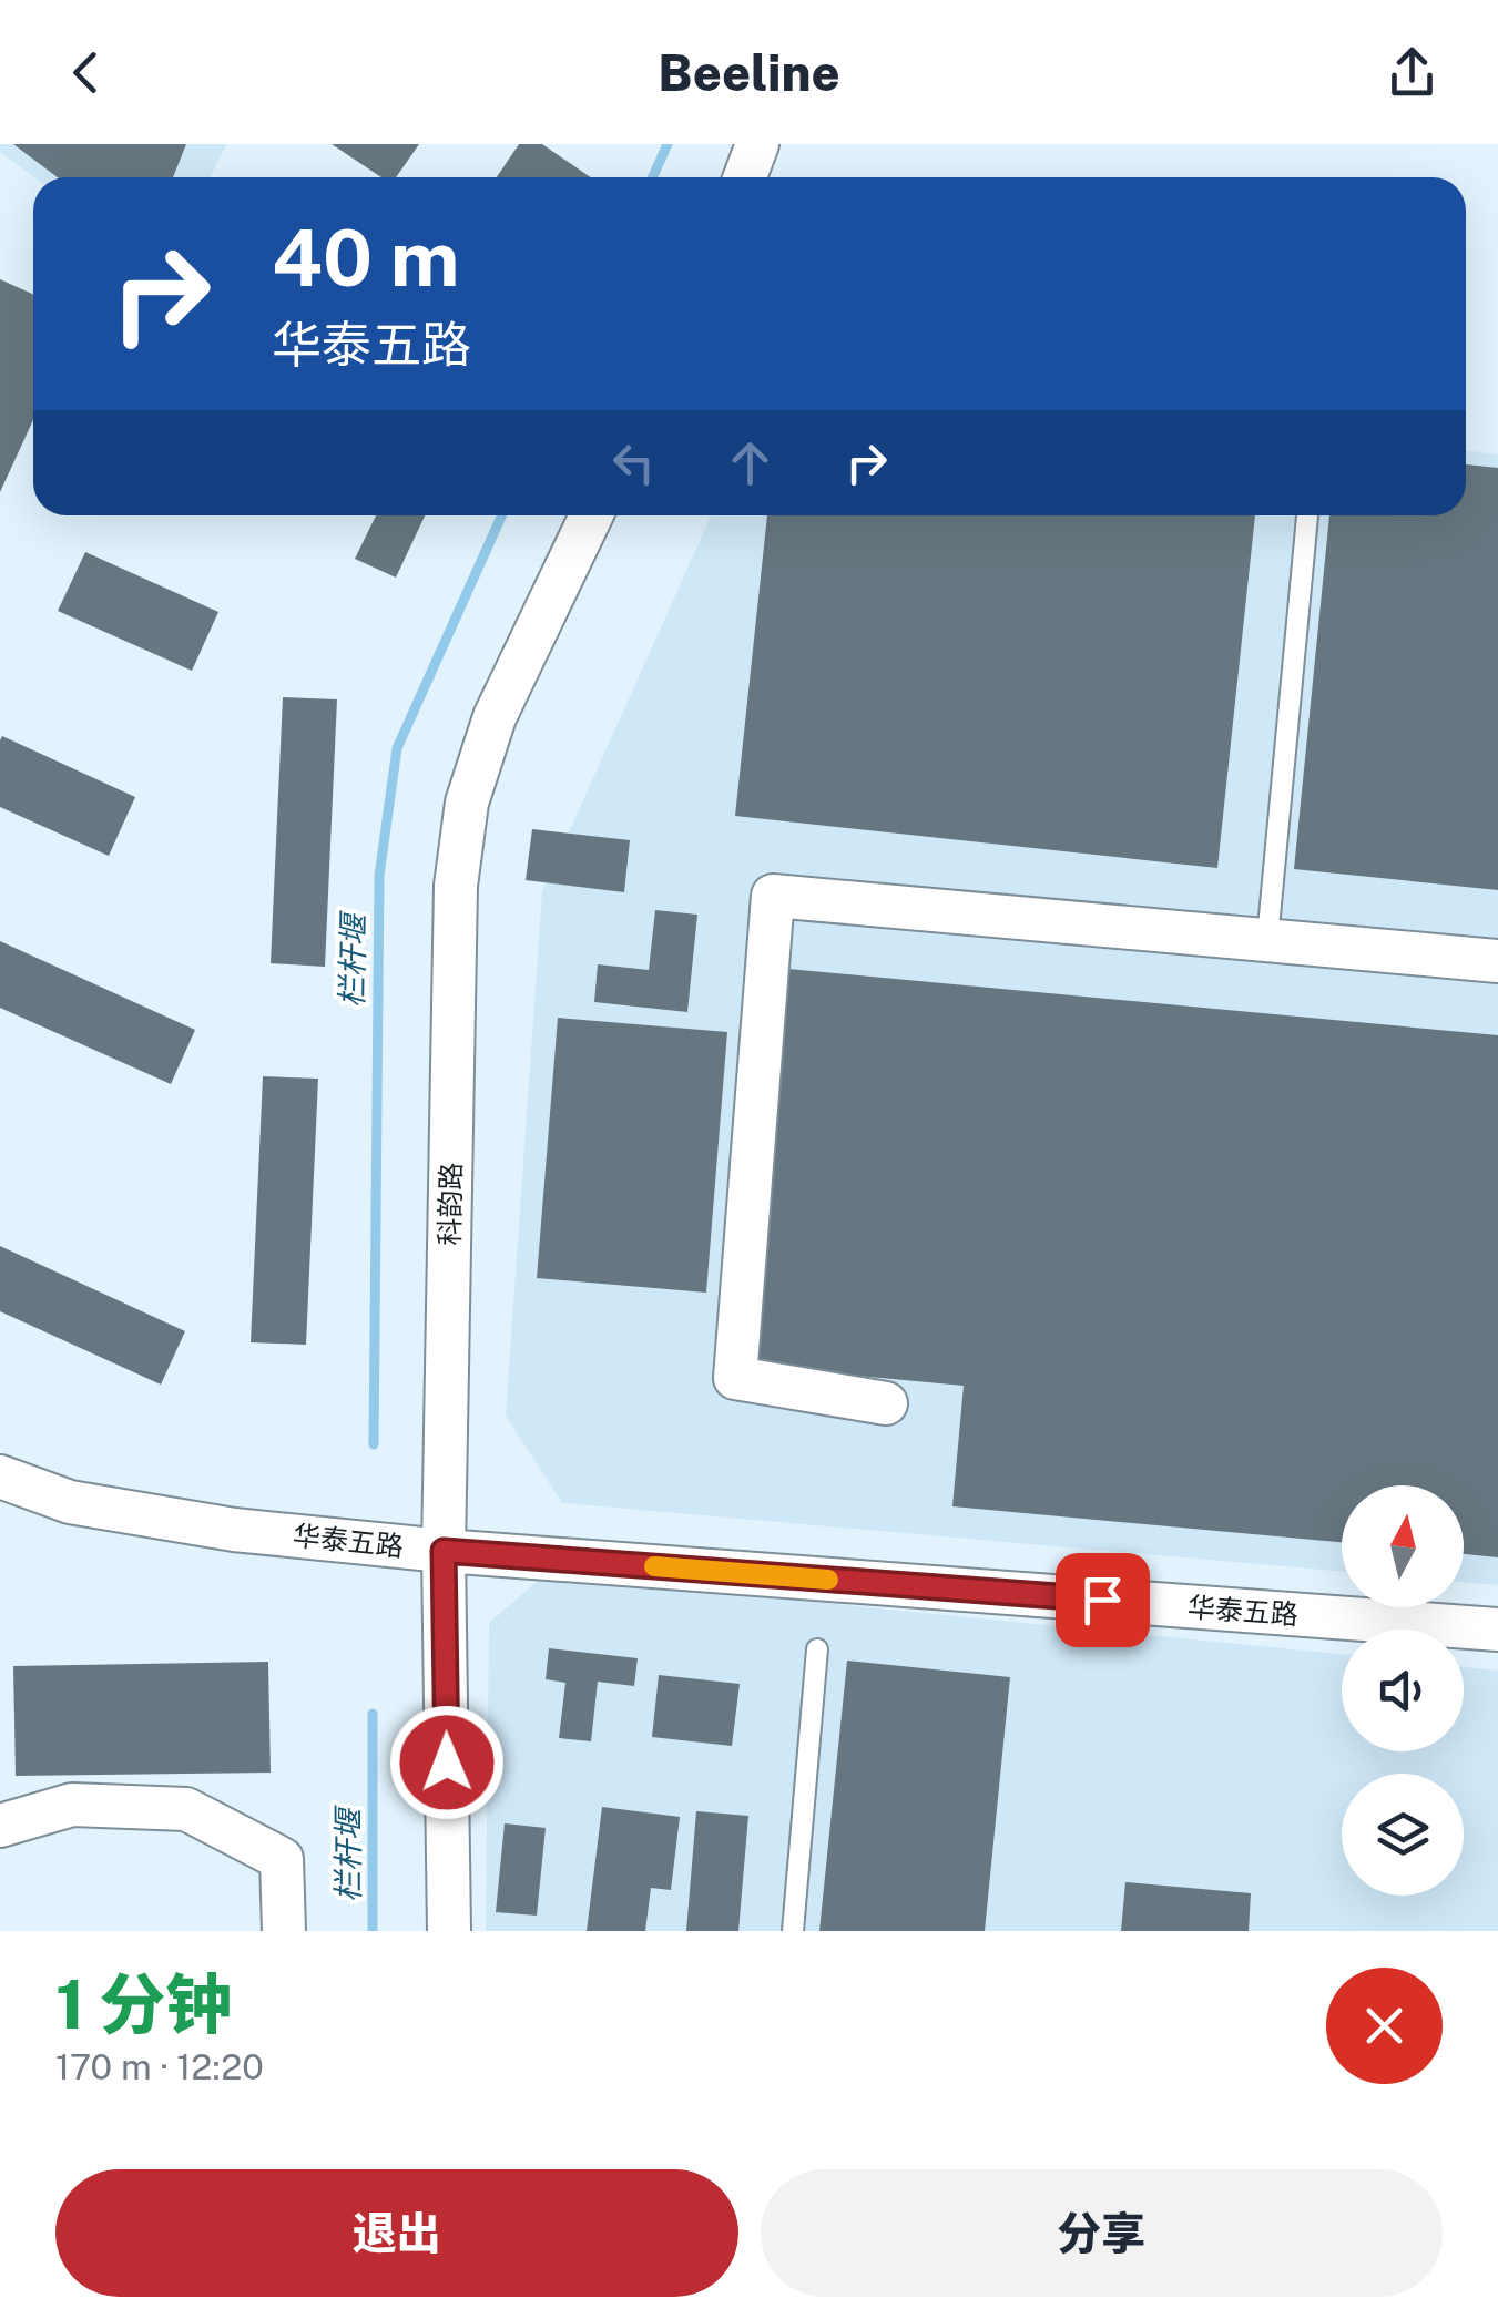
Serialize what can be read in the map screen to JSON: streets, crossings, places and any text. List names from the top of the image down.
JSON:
{
  "streets": {
    "street": ["科韵路", "华泰五路"]
  },
  "crossings": [
    ["科韵路", "华泰五路"]
  ],
  "water": ["栏杆堰"],
  "north": "top",
  "page": {
    "header": "Beeline",
    "turn": ["40 m", "华泰五路"],
    "heading": ["1 分钟", "170 m · 12:20"],
    "buttons": ["退出", "分享"]
  }
}
